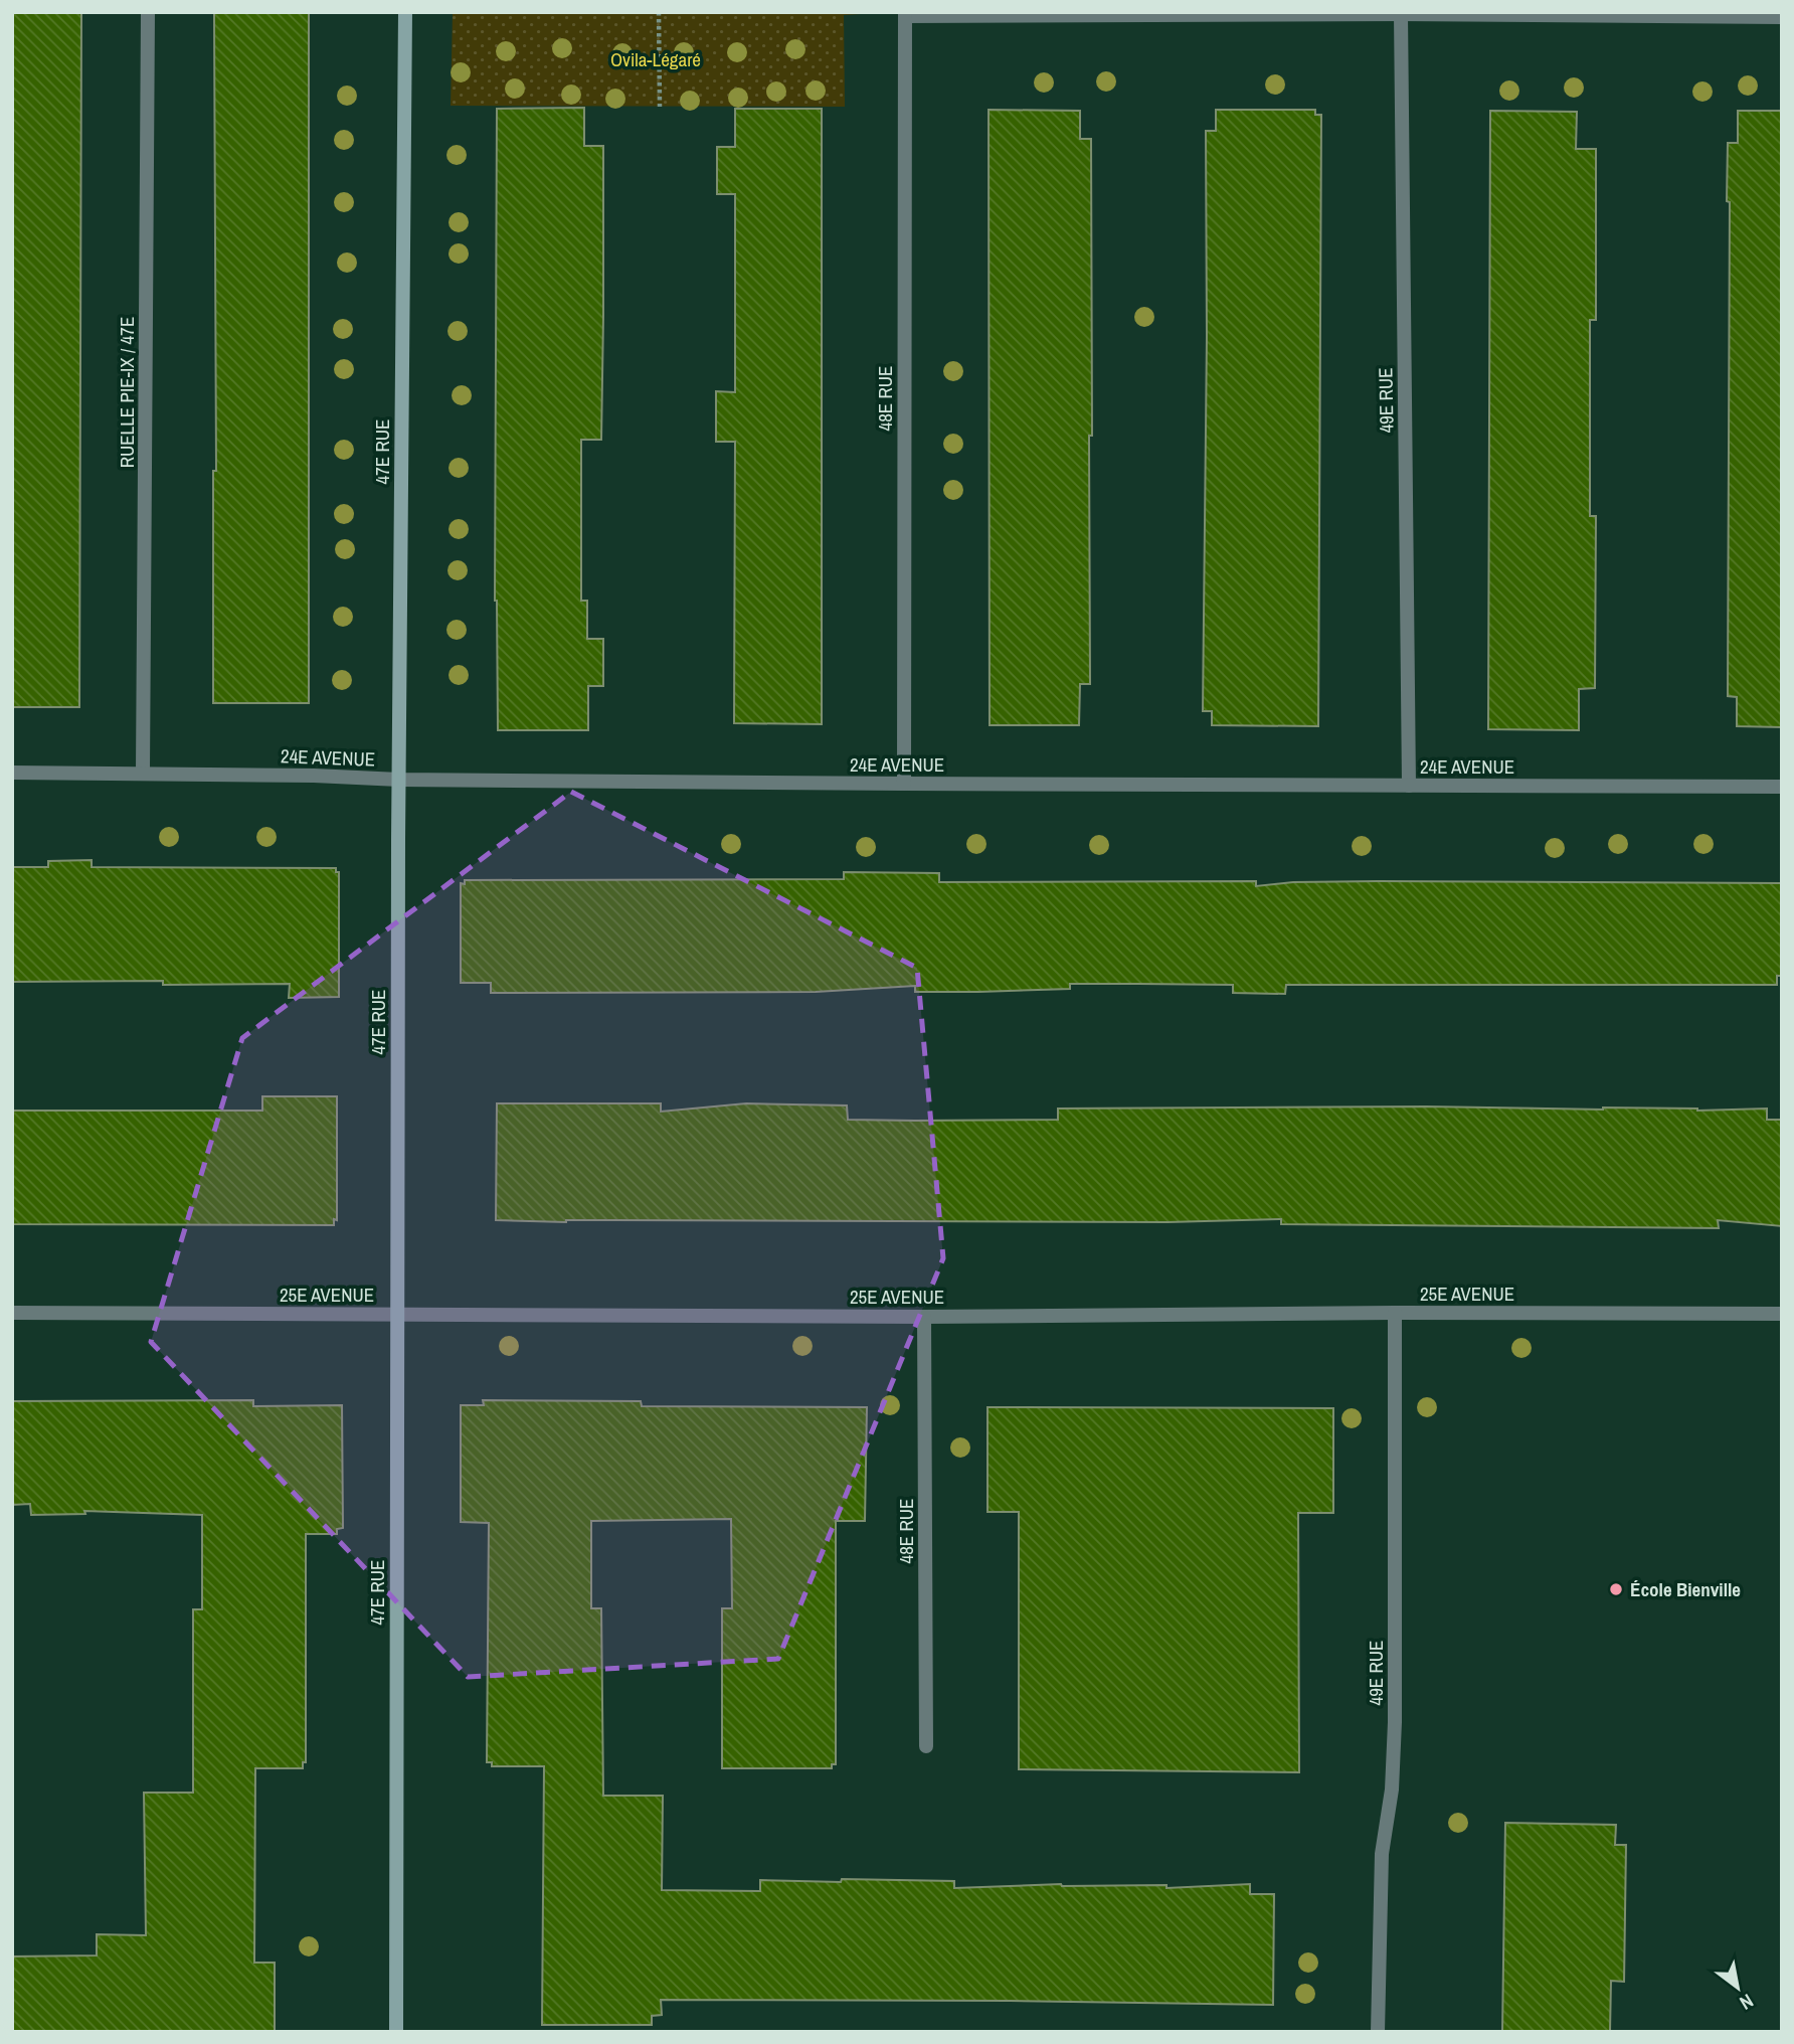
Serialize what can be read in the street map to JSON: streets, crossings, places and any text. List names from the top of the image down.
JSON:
{
  "streets": {
    "street": [
      "RUELLE PIE-IX / 47E",
      "48E RUE",
      "49E RUE",
      "47E RUE",
      "24E AVENUE",
      "25E AVENUE"
    ]
  },
  "crossings": [
    ["RUELLE PIE-IX / 47E", "24E AVENUE"],
    ["48E RUE", "24E AVENUE"],
    ["48E RUE", "25E AVENUE"],
    ["49E RUE", "24E AVENUE"],
    ["49E RUE", "25E AVENUE"],
    ["47E RUE", "24E AVENUE"],
    ["47E RUE", "25E AVENUE"]
  ],
  "parks": ["Ovila-Légaré"],
  "places": ["École Bienville"],
  "north": "bottom right"
}
